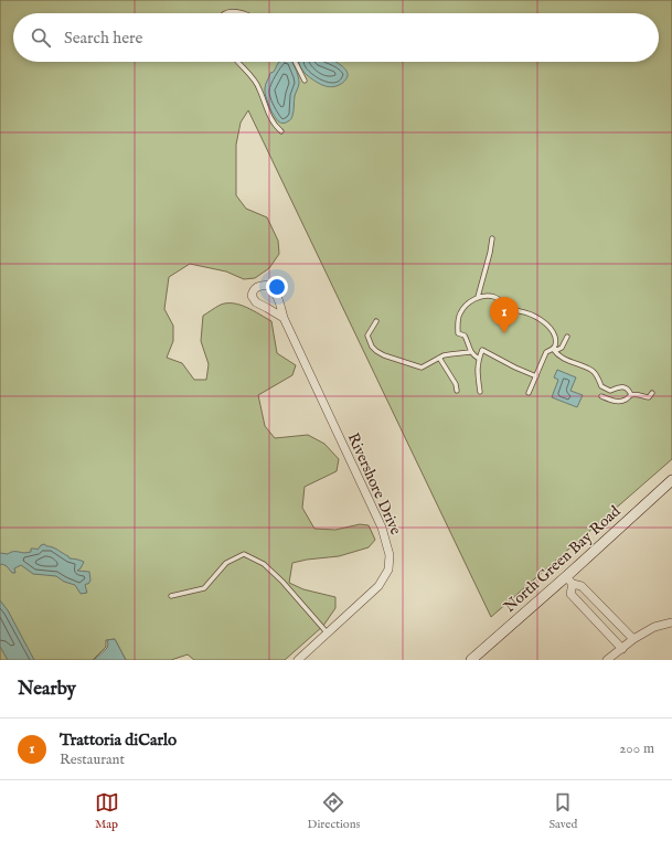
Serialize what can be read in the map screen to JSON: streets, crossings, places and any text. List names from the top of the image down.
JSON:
{
  "streets": {
    "street": ["Rivershore Drive", "North Green Bay Road"]
  },
  "page": {
    "search": "Search here",
    "pins": "1",
    "heading": "Nearby",
    "list": [
      {
        "mark": "1",
        "name": "Trattoria diCarlo",
        "note": "Restaurant",
        "value": "200 m"
      }
    ],
    "nav": ["Map", "Directions", "Saved"]
  }
}
